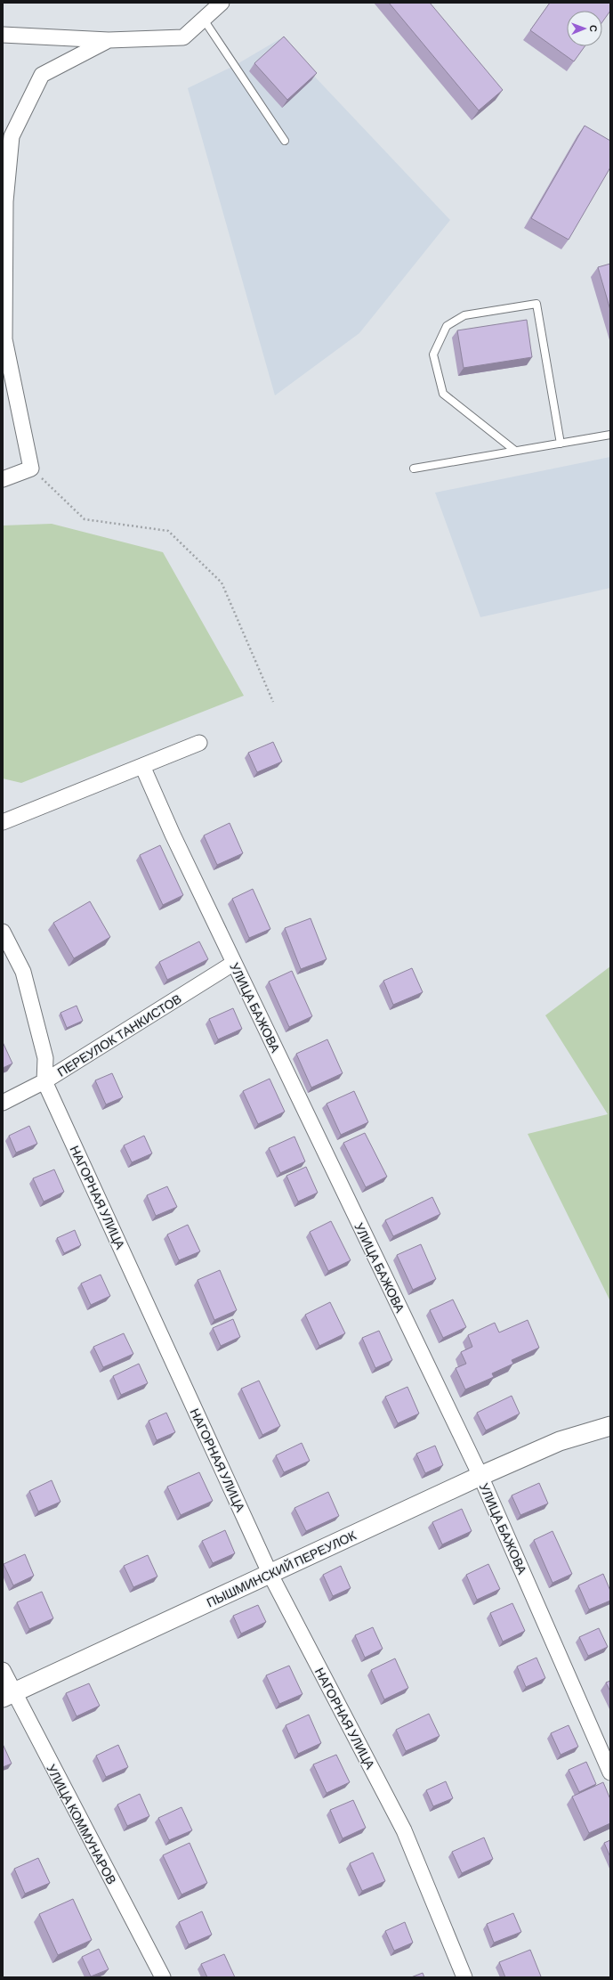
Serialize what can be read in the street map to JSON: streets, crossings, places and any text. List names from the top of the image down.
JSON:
{
  "streets": {
    "street": [
      "УЛИЦА БАЖОВА",
      "ПЕРЕУЛОК ТАНКИСТОВ",
      "НАГОРНАЯ УЛИЦА",
      "ПЫШМИНСКИЙ ПЕРЕУЛОК",
      "УЛИЦА КОММУНАРОВ"
    ]
  },
  "crossings": [
    ["УЛИЦА БАЖОВА", "ПЕРЕУЛОК ТАНКИСТОВ"],
    ["УЛИЦА БАЖОВА", "ПЫШМИНСКИЙ ПЕРЕУЛОК"],
    ["ПЕРЕУЛОК ТАНКИСТОВ", "НАГОРНАЯ УЛИЦА"],
    ["НАГОРНАЯ УЛИЦА", "ПЫШМИНСКИЙ ПЕРЕУЛОК"],
    ["ПЫШМИНСКИЙ ПЕРЕУЛОК", "УЛИЦА КОММУНАРОВ"]
  ],
  "north": "right"
}
